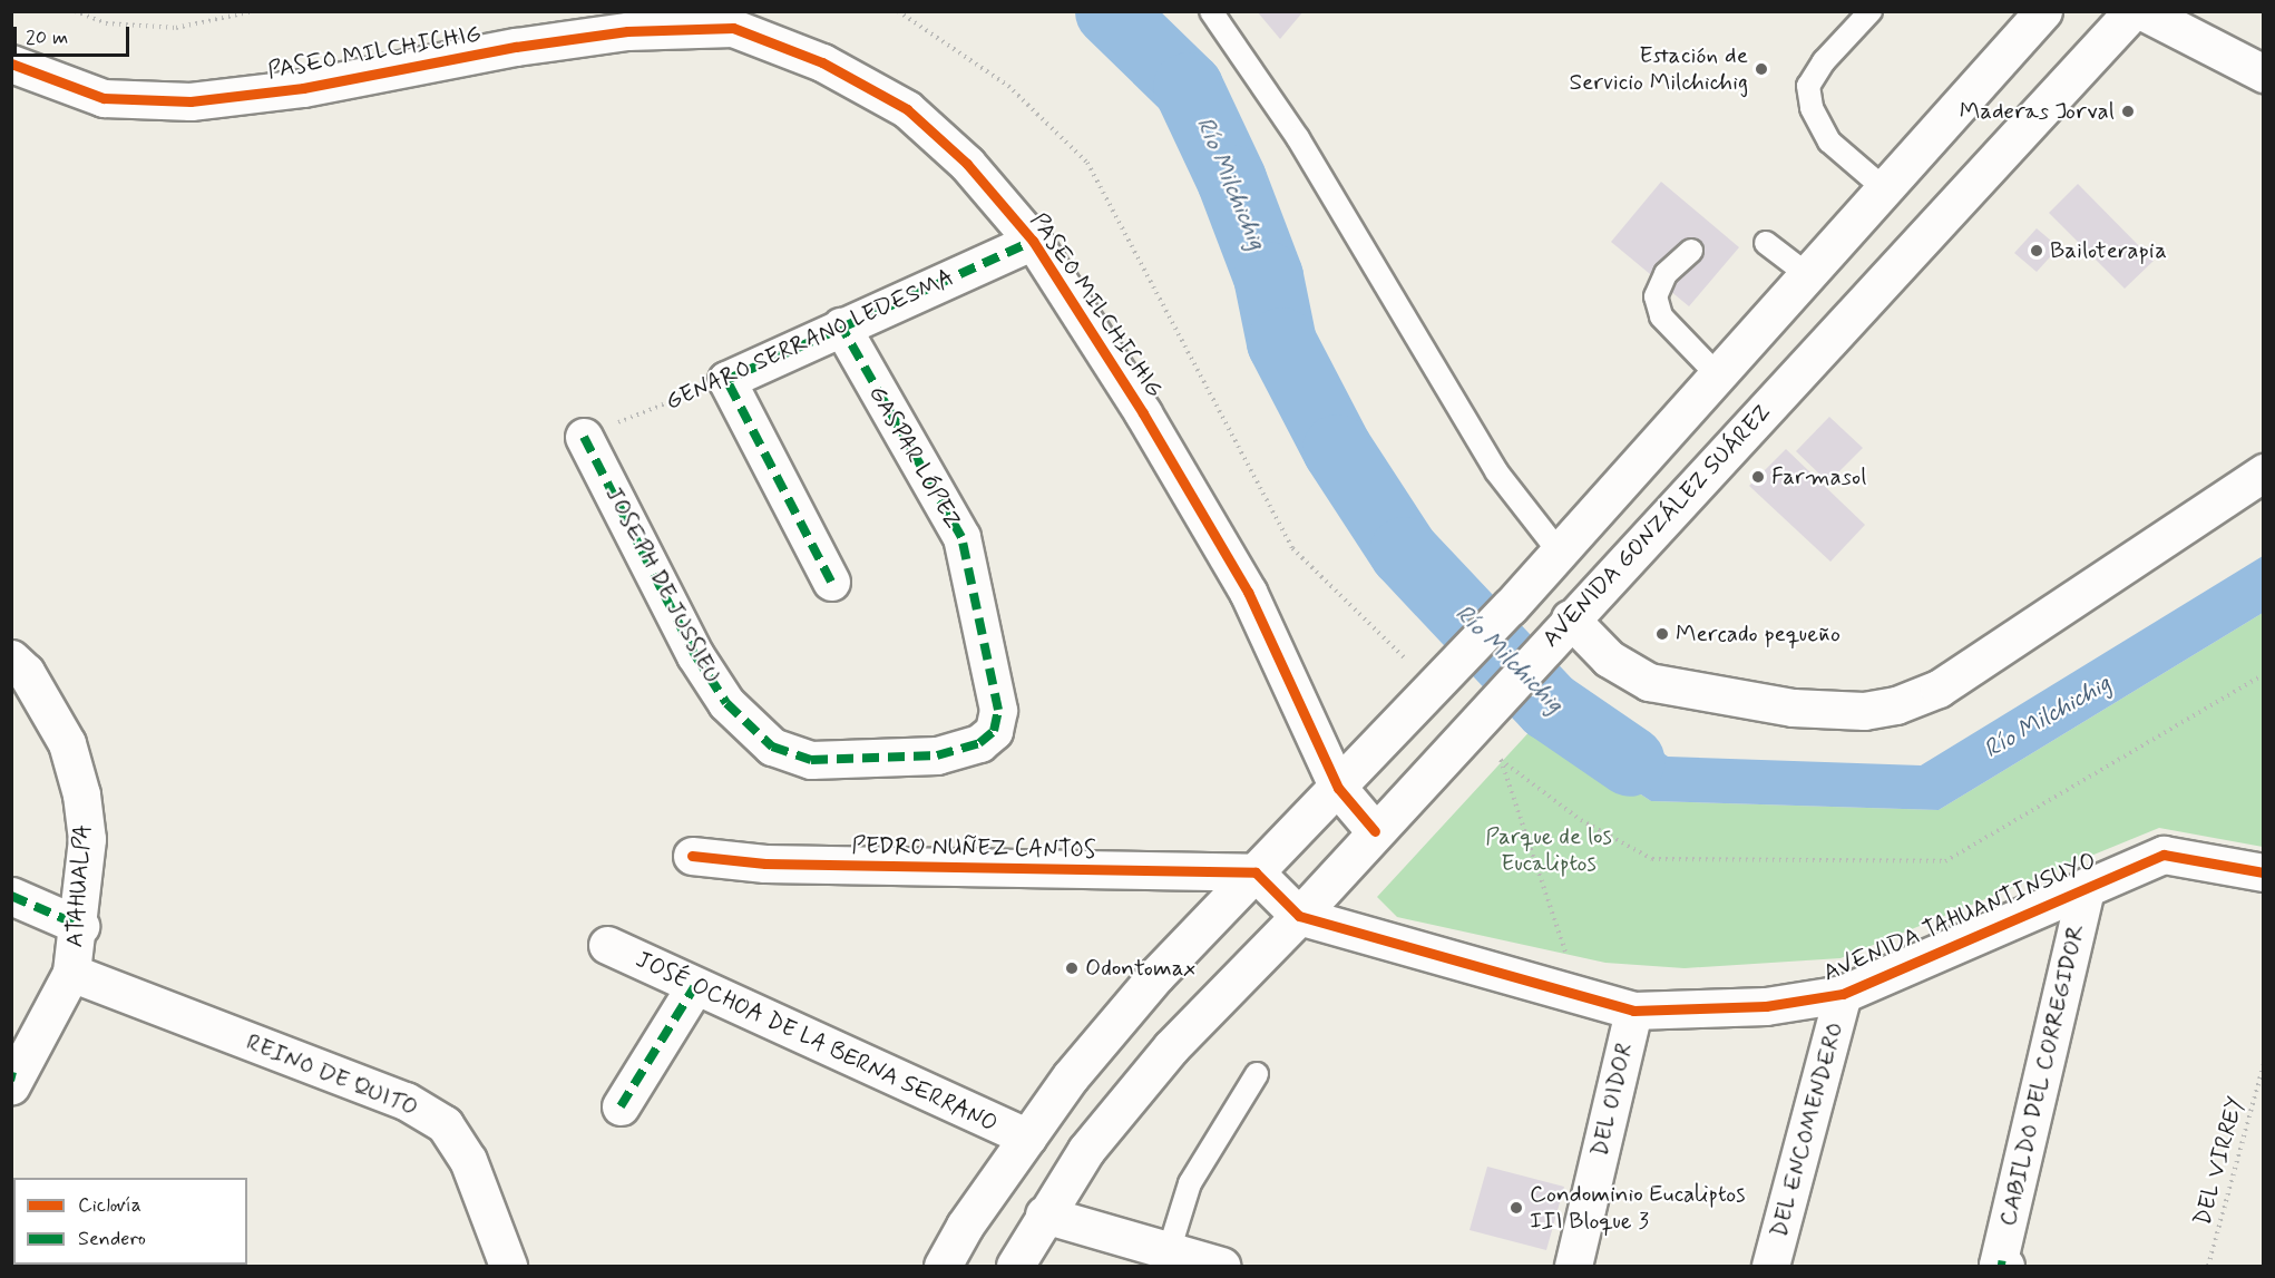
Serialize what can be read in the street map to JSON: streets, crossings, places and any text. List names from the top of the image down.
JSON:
{
  "streets": {
    "street": [
      "PASEO MILCHICHIG",
      "GENARO SERRANO LEDESMA",
      "GASPAR LÓPEZ",
      "AVENIDA GONZÁLEZ SUÁREZ",
      "JOSEPH DE JUSSIEU",
      "PEDRO NUÑEZ CANTOS",
      "ATAHUALPA",
      "AVENIDA TAHUANTINSUYO",
      "JOSÉ OCHOA DE LA BERNA SERRANO",
      "REINO DE QUITO",
      "CABILDO DEL CORREGIDOR",
      "DEL OIDOR",
      "DEL ENCOMENDERO"
    ],
    "path": ["DEL VIRREY"]
  },
  "crossings": [
    ["PASEO MILCHICHIG", "GENARO SERRANO LEDESMA"],
    ["PASEO MILCHICHIG", "AVENIDA GONZÁLEZ SUÁREZ"],
    ["GENARO SERRANO LEDESMA", "GASPAR LÓPEZ"],
    ["GENARO SERRANO LEDESMA", "JOSEPH DE JUSSIEU"],
    ["GASPAR LÓPEZ", "JOSEPH DE JUSSIEU"],
    ["AVENIDA GONZÁLEZ SUÁREZ", "AVENIDA TAHUANTINSUYO"],
    ["PEDRO NUÑEZ CANTOS", "AVENIDA TAHUANTINSUYO"],
    ["ATAHUALPA", "REINO DE QUITO"],
    ["AVENIDA TAHUANTINSUYO", "CABILDO DEL CORREGIDOR"],
    ["AVENIDA TAHUANTINSUYO", "DEL OIDOR"],
    ["AVENIDA TAHUANTINSUYO", "DEL ENCOMENDERO"]
  ],
  "water": ["Río Milchichig"],
  "parks": ["Parque de los Eucaliptos"],
  "places": [
    "Estación de Servicio Milchichig",
    "Maderas Jorval",
    "Bailoterapia",
    "Farmasol",
    "Mercado pequeño",
    "Odontomax",
    "Condominio Eucaliptos III Bloque 3"
  ],
  "legend": ["Ciclovía", "Sendero"],
  "scale_bar": "20 m"
}
